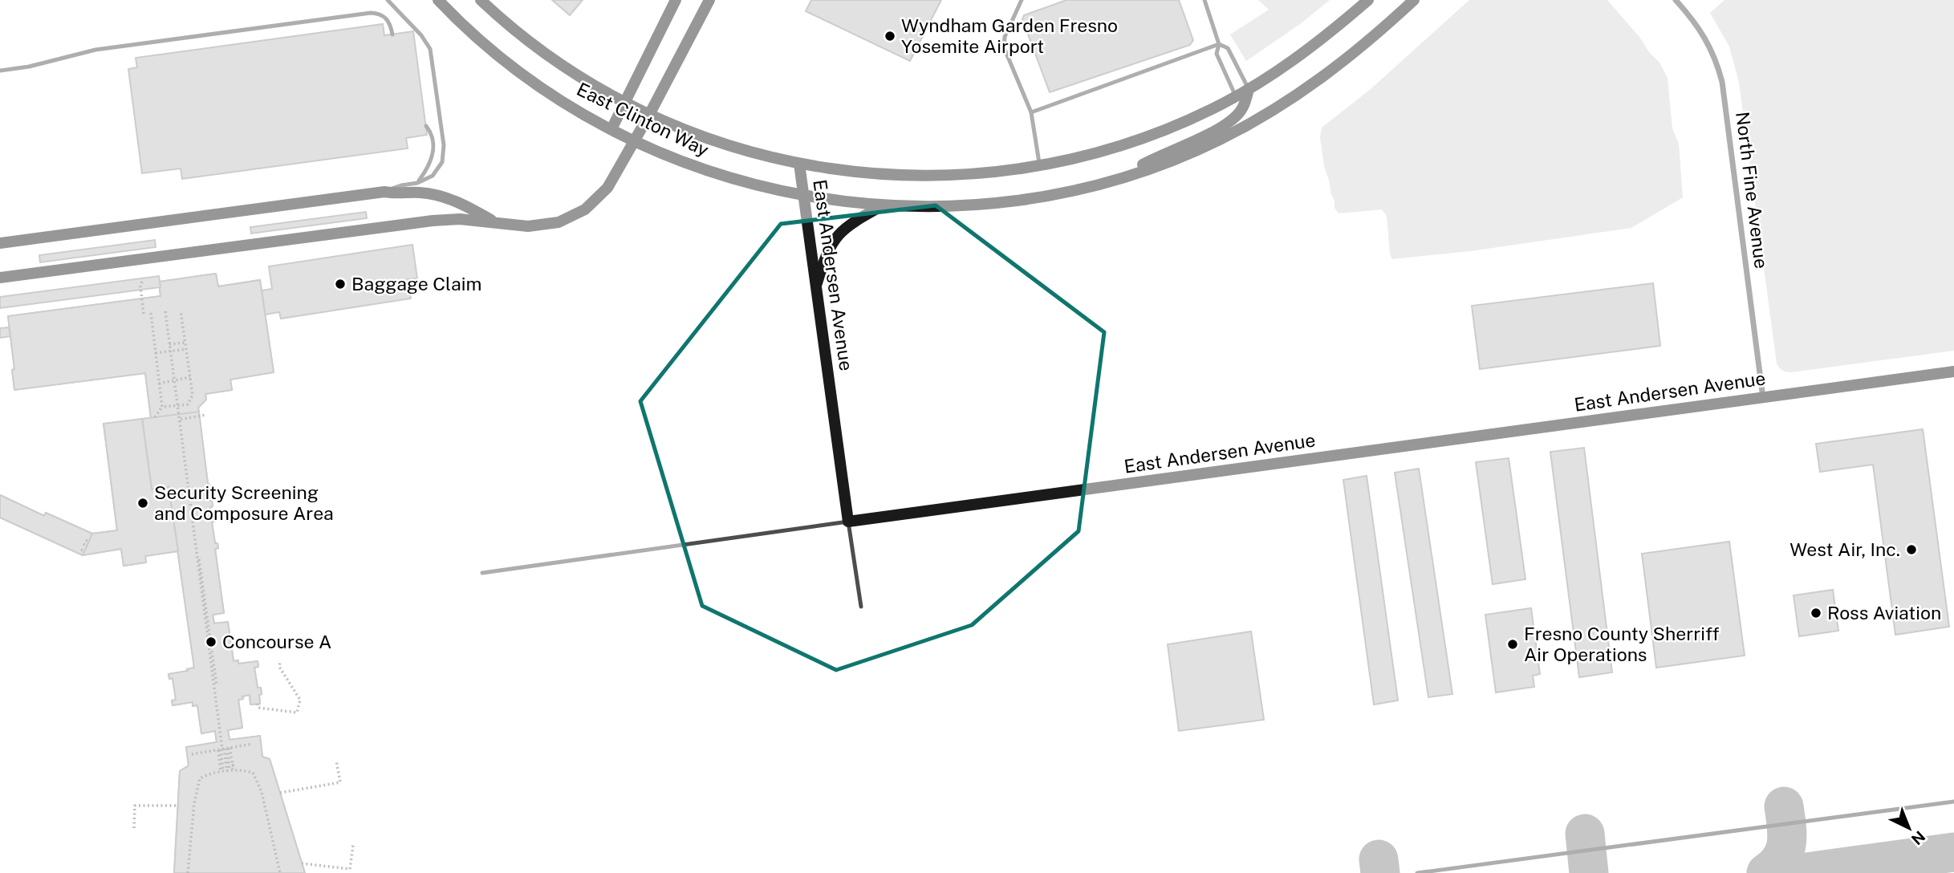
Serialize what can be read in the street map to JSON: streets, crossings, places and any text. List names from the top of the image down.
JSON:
{
  "streets": {
    "main road": ["East Clinton Way", "East Andersen Avenue"],
    "street": ["North Fine Avenue"]
  },
  "crossings": [
    ["East Clinton Way", "East Andersen Avenue"],
    ["North Fine Avenue", "East Andersen Avenue"]
  ],
  "places": [
    "Wyndham Garden Fresno Yosemite Airport",
    "Baggage Claim",
    "Security Screening and Composure Area",
    "West Air, Inc.",
    "Ross Aviation",
    "Concourse A",
    "Fresno County Sherriff Air Operations"
  ],
  "north": "bottom right"
}
